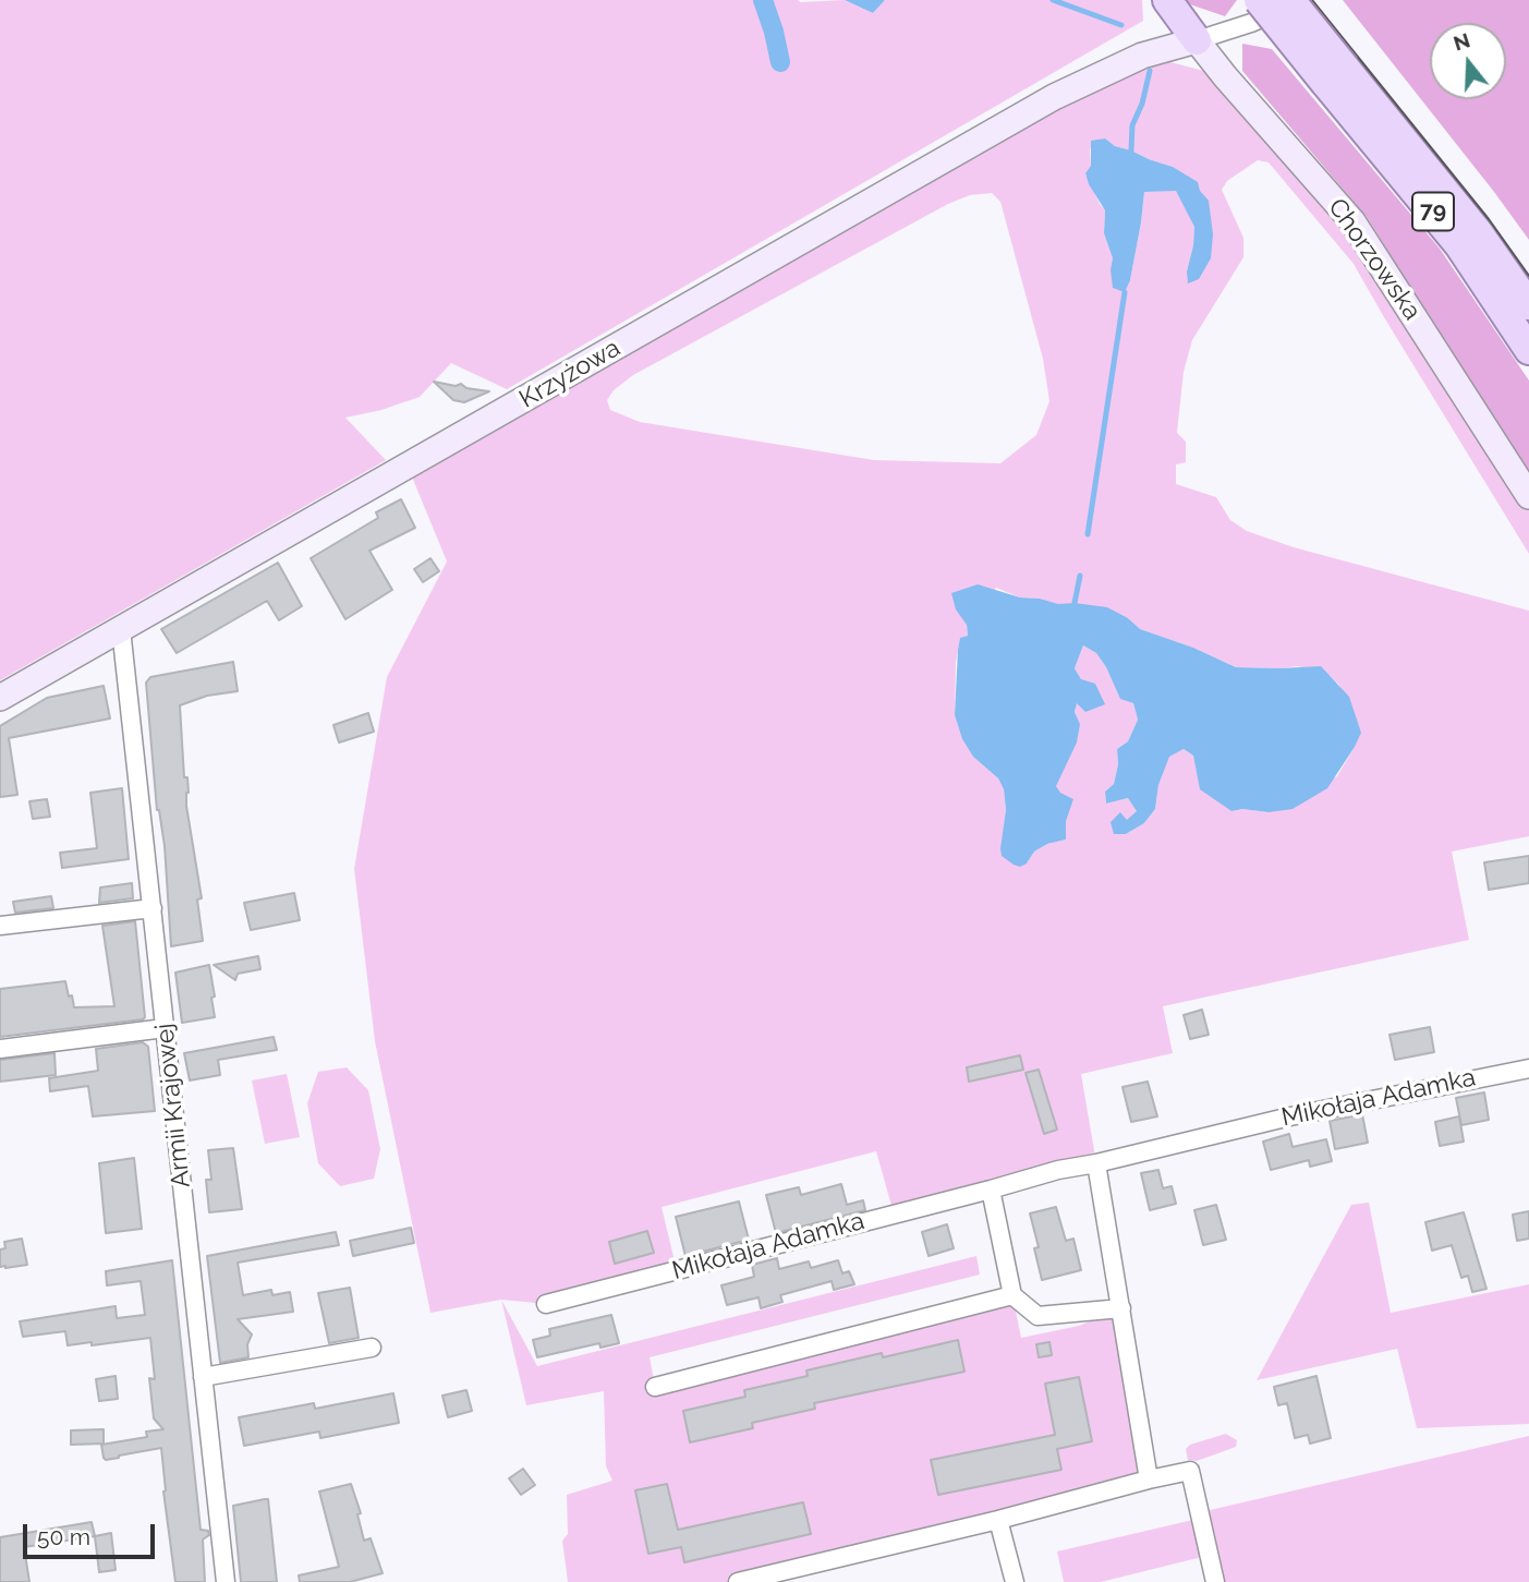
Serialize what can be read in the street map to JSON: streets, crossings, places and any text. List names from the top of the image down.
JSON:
{
  "streets": {
    "main road": ["79"],
    "street": [
      "Chorzowska",
      "Krzyżowa",
      "Mikołaja Adamka",
      "Armii Krajowej"
    ]
  },
  "crossings": [
    ["Chorzowska", "Krzyżowa"],
    ["Krzyżowa", "Armii Krajowej"]
  ],
  "scale_bar": "50 m",
  "north": "top"
}
